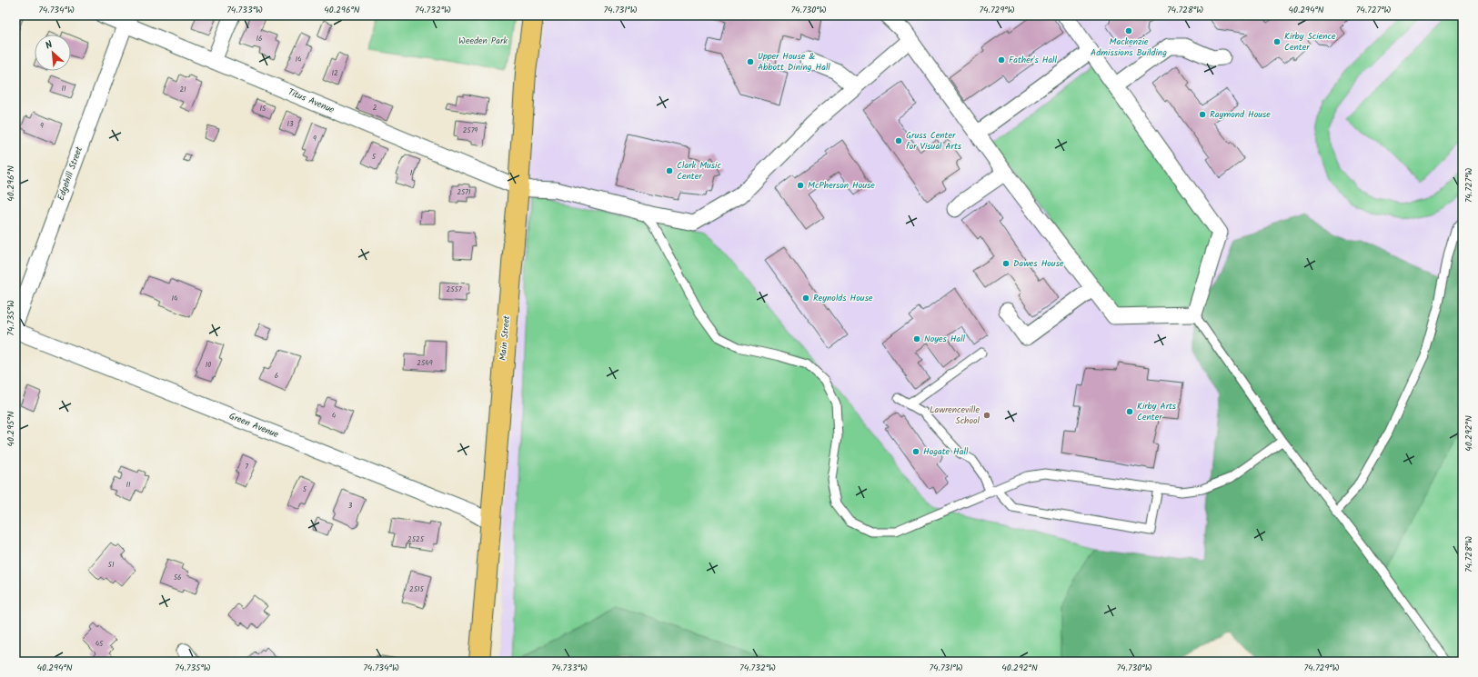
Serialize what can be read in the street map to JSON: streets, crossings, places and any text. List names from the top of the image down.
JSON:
{
  "streets": {
    "highway": ["Main Street"],
    "street": ["Titus Avenue", "Edgehill Street", "Green Avenue"]
  },
  "crossings": [
    ["Titus Avenue", "Edgehill Street"],
    ["Titus Avenue", "Main Street"],
    ["Main Street", "Green Avenue"]
  ],
  "parks": ["Weeden Park"],
  "places": [
    "Mackenzie Admissions Building",
    "Kirby Science Center",
    "Father's Hall",
    "Upper House & Abbott Dining Hall",
    "Raymond House",
    "Gruss Center for Visual Arts",
    "Clark Music Center",
    "McPherson House",
    "Dawes House",
    "Reynolds House",
    "Noyes Hall",
    "Kirby Arts Center",
    "Lawrenceville School",
    "Hogate Hall"
  ],
  "house_numbers": [
    "16",
    "14",
    "12",
    "11",
    "21",
    "2",
    "15",
    "13",
    "9",
    "2579",
    "9",
    "5",
    "1",
    "2571",
    "2557",
    "14",
    "2549",
    "10",
    "6",
    "4",
    "7",
    "11",
    "5",
    "3",
    "2525",
    "51",
    "56",
    "2515",
    "45"
  ],
  "north": "top left",
  "coordinates": [
    "74.734°W",
    "74.733°W",
    "40.296°N",
    "74.732°W",
    "74.731°W",
    "74.730°W",
    "74.729°W",
    "74.728°W",
    "40.294°N",
    "74.727°W",
    "74.735°W",
    "40.295°N",
    "40.292°N"
  ]
}
